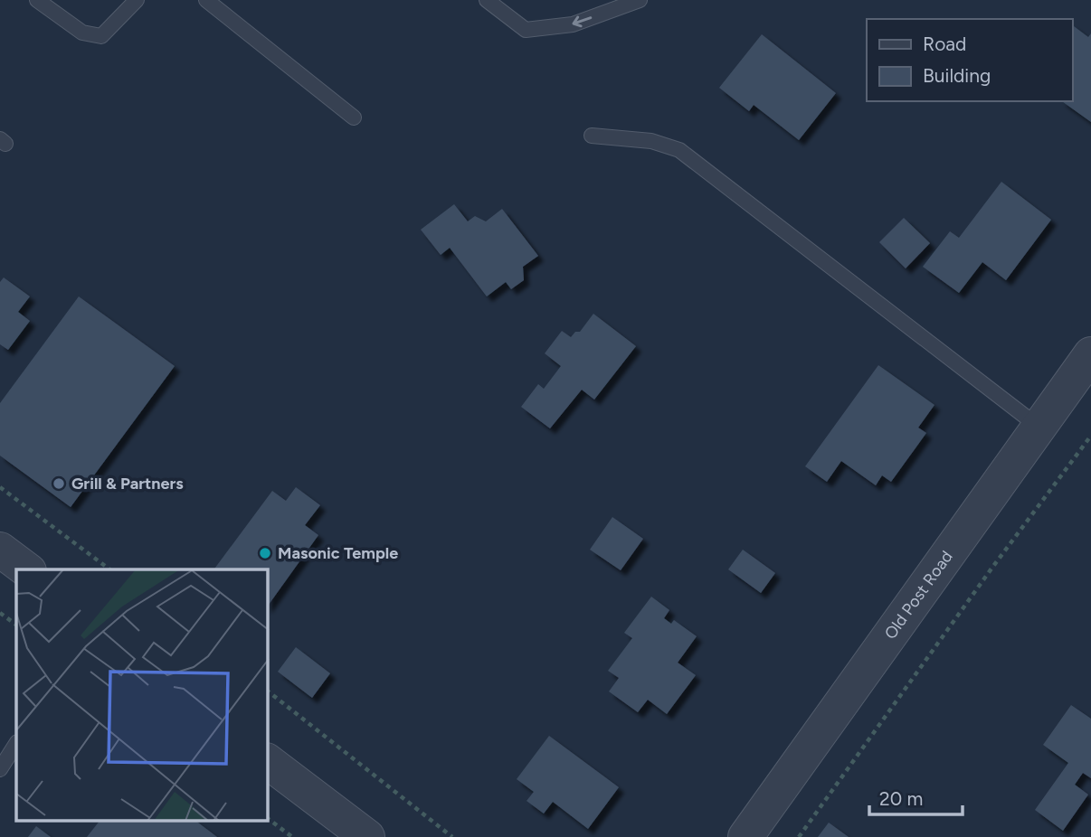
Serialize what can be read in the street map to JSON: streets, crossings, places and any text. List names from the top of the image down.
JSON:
{
  "streets": {
    "street": ["Old Post Road"]
  },
  "places": ["Grill & Partners", "Masonic Temple"],
  "legend": ["Road", "Building"],
  "scale_bar": "20 m"
}
